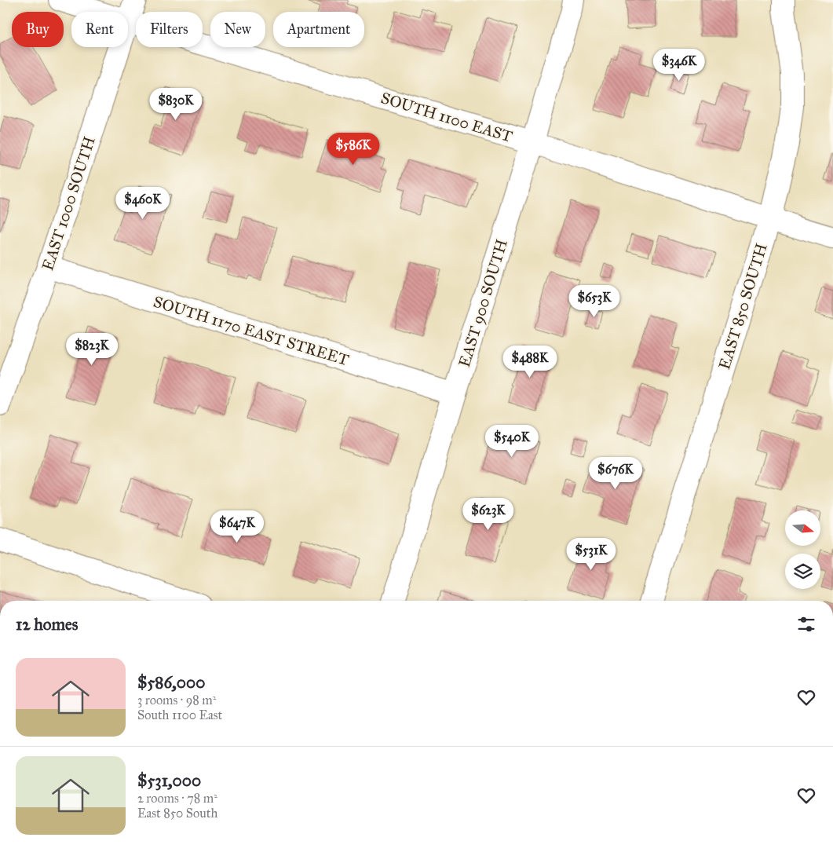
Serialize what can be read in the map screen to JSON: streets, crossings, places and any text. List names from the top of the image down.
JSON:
{
  "streets": {
    "street": [
      "SOUTH 1100 EAST",
      "EAST 1000 SOUTH",
      "EAST 900 SOUTH",
      "EAST 850 SOUTH",
      "SOUTH 1170 EAST STREET"
    ]
  },
  "crossings": [
    ["SOUTH 1100 EAST", "EAST 1000 SOUTH"],
    ["SOUTH 1100 EAST", "EAST 900 SOUTH"],
    ["SOUTH 1100 EAST", "EAST 850 SOUTH"],
    ["EAST 1000 SOUTH", "SOUTH 1170 EAST STREET"],
    ["EAST 900 SOUTH", "SOUTH 1170 EAST STREET"]
  ],
  "north": "right",
  "page": {
    "chip": [
      "Buy",
      "Rent",
      "Filters",
      "New",
      "Apartment"
    ],
    "price": [
      "$346K",
      "$830K",
      "$586K",
      "$460K",
      "$653K",
      "$823K",
      "$488K",
      "$540K",
      "$676K",
      "$623K",
      "$647K",
      "$531K"
    ],
    "heading": "12 homes",
    "list": [
      {
        "name": "$586,000",
        "note": "3 rooms · 98 m² · South 1100 East"
      },
      {
        "name": "$531,000",
        "note": "2 rooms · 78 m² · East 850 South"
      }
    ]
  }
}
